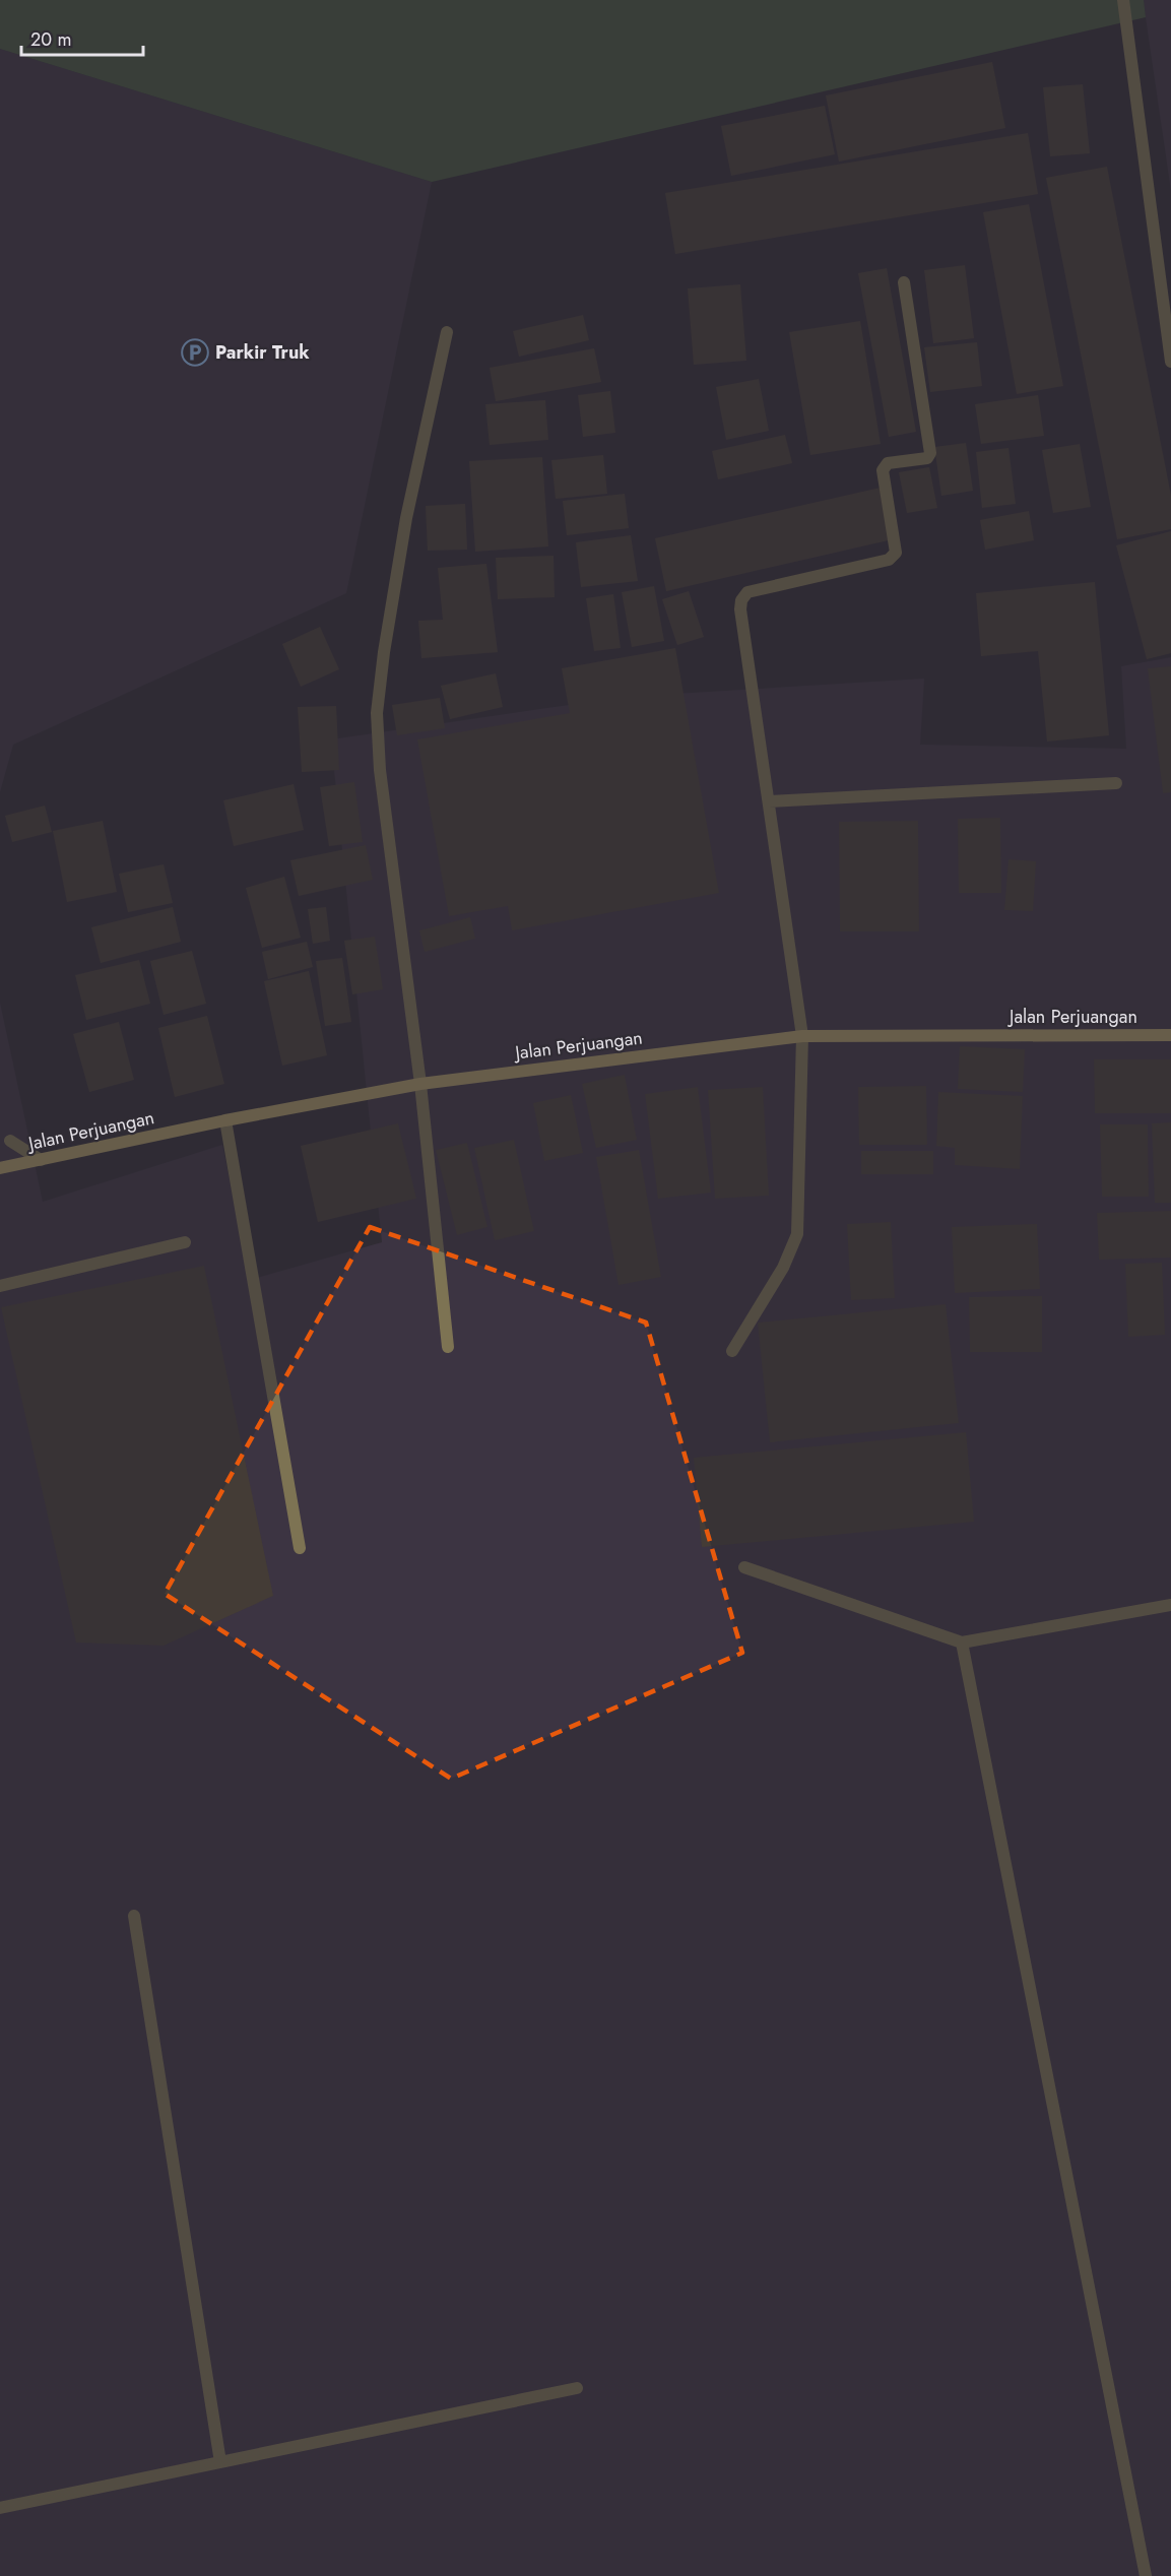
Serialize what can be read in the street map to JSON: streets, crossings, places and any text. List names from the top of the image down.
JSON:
{
  "streets": {
    "street": ["Jalan Perjuangan"]
  },
  "places": {
    "parking": ["Parkir Truk"]
  },
  "scale_bar": "20 m"
}
